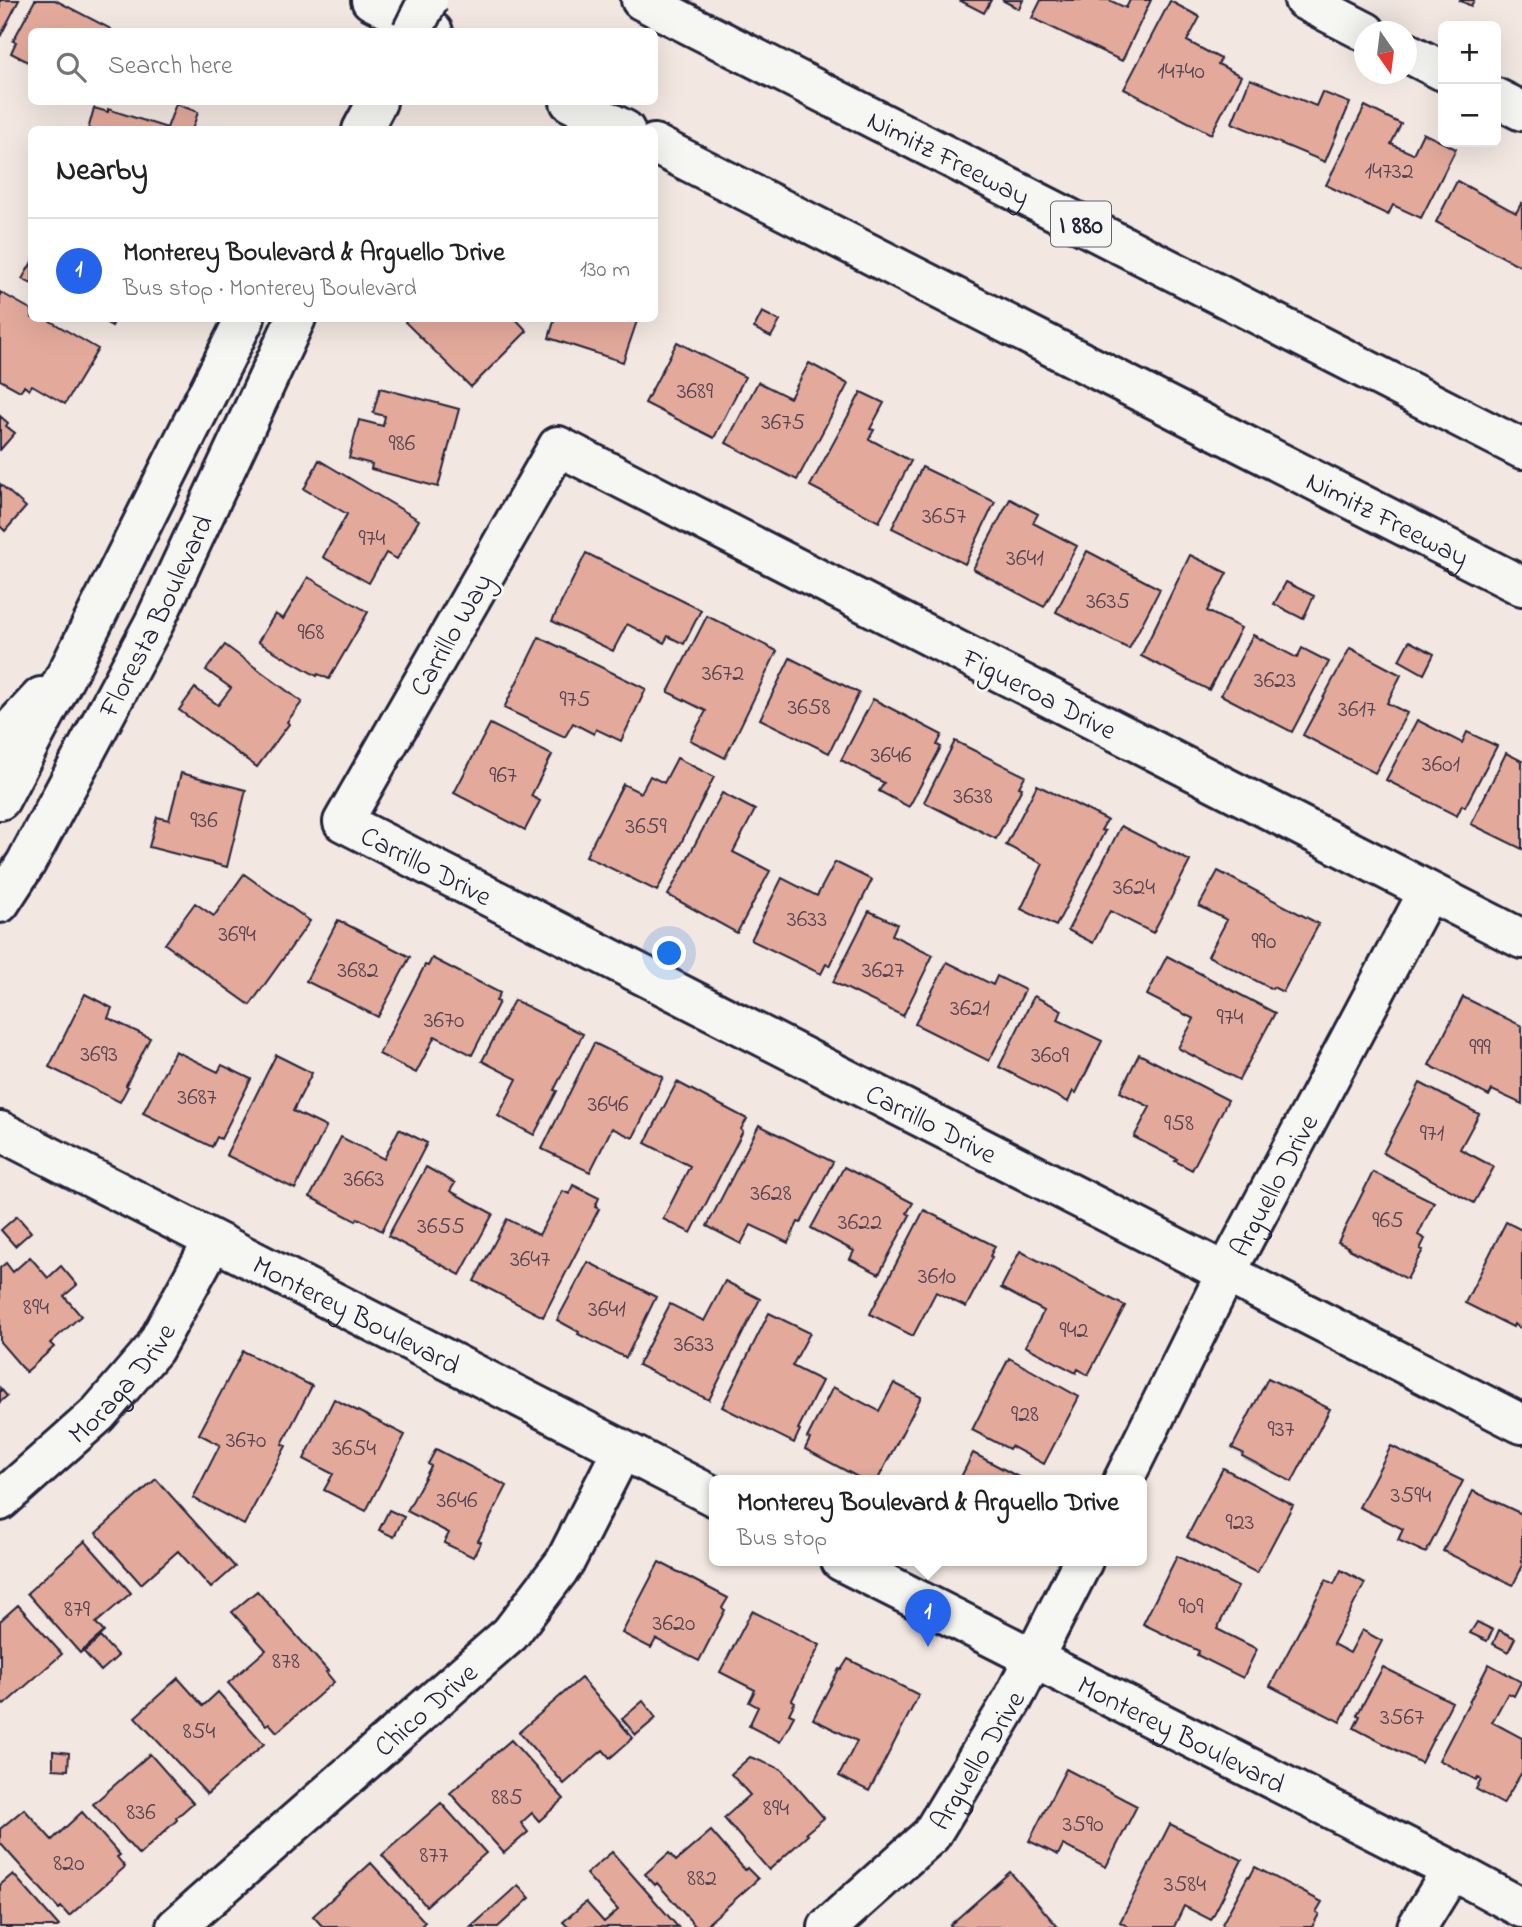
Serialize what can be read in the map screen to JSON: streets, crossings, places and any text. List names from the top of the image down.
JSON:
{
  "streets": {
    "main road": [
      "Nimitz Freeway",
      "I 880",
      "Floresta Boulevard",
      "Carrillo Way",
      "Figueroa Drive",
      "Carrillo Drive",
      "Arguello Drive",
      "Monterey Boulevard",
      "Moraga Drive",
      "Chico Drive"
    ]
  },
  "crossings": [
    ["Carrillo Way", "Figueroa Drive"],
    ["Carrillo Way", "Carrillo Drive"],
    ["Figueroa Drive", "Arguello Drive"],
    ["Carrillo Drive", "Arguello Drive"],
    ["Arguello Drive", "Monterey Boulevard"],
    ["Monterey Boulevard", "Moraga Drive"],
    ["Monterey Boulevard", "Chico Drive"]
  ],
  "house_numbers": [
    "14740",
    "14732",
    "3689",
    "3675",
    "986",
    "3657",
    "974",
    "3641",
    "3635",
    "968",
    "3672",
    "3623",
    "975",
    "3658",
    "3617",
    "3646",
    "3601",
    "967",
    "3638",
    "936",
    "3659",
    "3624",
    "3633",
    "3694",
    "990",
    "3682",
    "3627",
    "3621",
    "974",
    "3670",
    "999",
    "3693",
    "3609",
    "3687",
    "3646",
    "958",
    "971",
    "3663",
    "3628",
    "965",
    "3622",
    "3655",
    "3647",
    "3610",
    "894",
    "3641",
    "942",
    "3633",
    "928",
    "937",
    "3670",
    "3654",
    "3594",
    "3646",
    "923",
    "909",
    "879",
    "3620",
    "878",
    "3567",
    "854",
    "885",
    "894",
    "836",
    "3590",
    "877",
    "820",
    "882",
    "3584"
  ],
  "north": "bottom",
  "page": {
    "map_buttons": ["+", "−"],
    "search": "Search here",
    "heading": "Nearby",
    "list": [
      {
        "mark": "1",
        "name": "Monterey Boulevard & Arguello Drive",
        "note": "Bus stop · Monterey Boulevard",
        "value": "130 m"
      }
    ],
    "popup": ["Monterey Boulevard & Arguello Drive", "Bus stop"],
    "pins": "1"
  }
}
